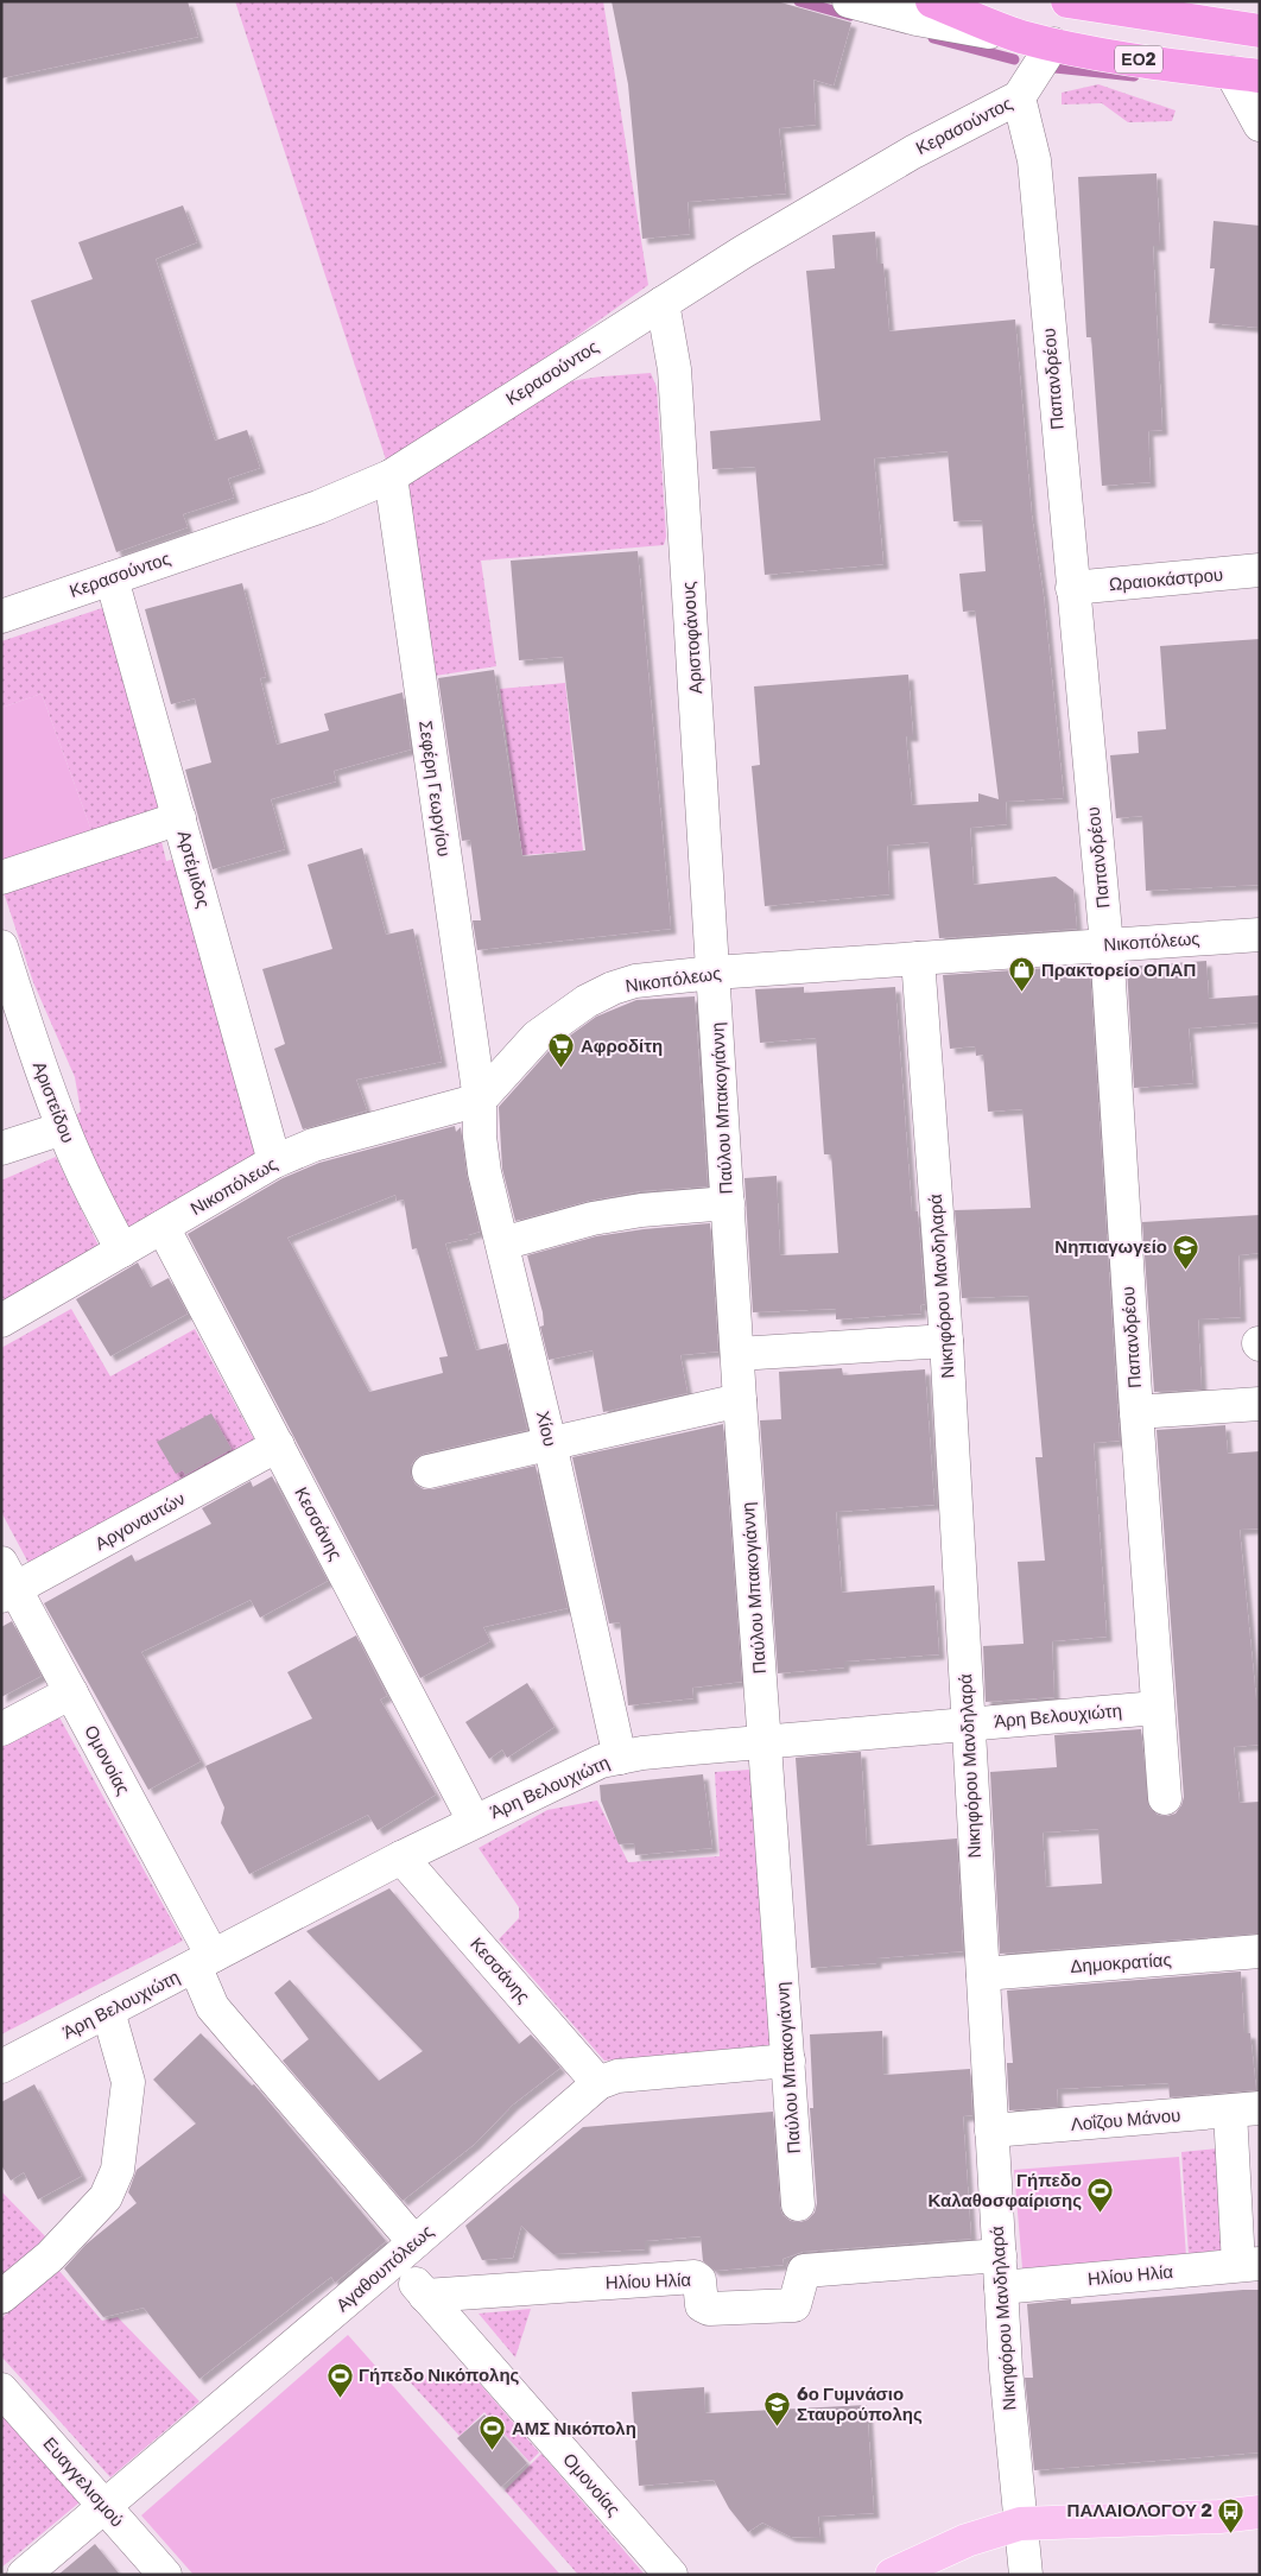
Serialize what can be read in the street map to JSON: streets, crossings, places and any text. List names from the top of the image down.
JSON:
{
  "streets": {
    "highway": ["ΕΟ2"],
    "street": [
      "Κερασούντος",
      "Παπανδρέου",
      "Ωραιοκάστρου",
      "Αριστοφάνoυς",
      "Σεφέρη Γεωργίου",
      "Αρτέμιδος",
      "Νικοπόλεως",
      "Αριστείδου",
      "Παύλου Μπακογιάννη",
      "Νικηφόρου Μανδηλαρά",
      "Χίου",
      "Αργοναυτών",
      "Κεσσάνης",
      "Άρη Βελουχιώτη",
      "Ομονοίας",
      "Δημοκρατίας",
      "Λοΐζου Μάνου",
      "Αγαθουπόλεως",
      "Ηλίου Ηλία",
      "Ευαγγελισμού"
    ]
  },
  "crossings": [
    ["ΕΟ2", "Κερασούντος"],
    ["Κερασούντος", "Παπανδρέου"],
    ["Κερασούντος", "Αριστοφάνoυς"],
    ["Κερασούντος", "Σεφέρη Γεωργίου"],
    ["Κερασούντος", "Αρτέμιδος"],
    ["Παπανδρέου", "Ωραιοκάστρου"],
    ["Παπανδρέου", "Νικοπόλεως"],
    ["Παπανδρέου", "Άρη Βελουχιώτη"],
    ["Αριστοφάνoυς", "Νικοπόλεως"],
    ["Αριστοφάνoυς", "Παύλου Μπακογιάννη"],
    ["Σεφέρη Γεωργίου", "Νικοπόλεως"],
    ["Σεφέρη Γεωργίου", "Χίου"],
    ["Αρτέμιδος", "Νικοπόλεως"],
    ["Νικοπόλεως", "Αριστείδου"],
    ["Νικοπόλεως", "Παύλου Μπακογιάννη"],
    ["Νικοπόλεως", "Νικηφόρου Μανδηλαρά"],
    ["Νικοπόλεως", "Χίου"],
    ["Νικοπόλεως", "Κεσσάνης"],
    ["Παύλου Μπακογιάννη", "Άρη Βελουχιώτη"],
    ["Παύλου Μπακογιάννη", "Αγαθουπόλεως"],
    ["Νικηφόρου Μανδηλαρά", "Άρη Βελουχιώτη"],
    ["Νικηφόρου Μανδηλαρά", "Δημοκρατίας"],
    ["Νικηφόρου Μανδηλαρά", "Λοΐζου Μάνου"],
    ["Νικηφόρου Μανδηλαρά", "Ηλίου Ηλία"],
    ["Χίου", "Άρη Βελουχιώτη"],
    ["Αργοναυτών", "Κεσσάνης"],
    ["Αργοναυτών", "Ομονοίας"],
    ["Κεσσάνης", "Άρη Βελουχιώτη"],
    ["Κεσσάνης", "Αγαθουπόλεως"],
    ["Άρη Βελουχιώτη", "Ομονοίας"],
    ["Ομονοίας", "Αγαθουπόλεως"],
    ["Ομονοίας", "Ηλίου Ηλία"],
    ["Αγαθουπόλεως", "Ευαγγελισμού"]
  ],
  "places": {
    "shop": ["Πρακτορείο ΟΠΑΠ"],
    "supermarket": ["Αφροδίτη"],
    "school or university": ["Νηπιαγωγείο", "6ο Γυμνάσιο Σταυρούπολης"],
    "sports": ["Γήπεδο Καλαθοσφαίρισης", "Γήπεδο Νικόπολης", "ΑΜΣ Νικόπολη"],
    "bus stop": ["ΠΑΛΑΙΟΛΟΓΟΥ 2"]
  }
}
